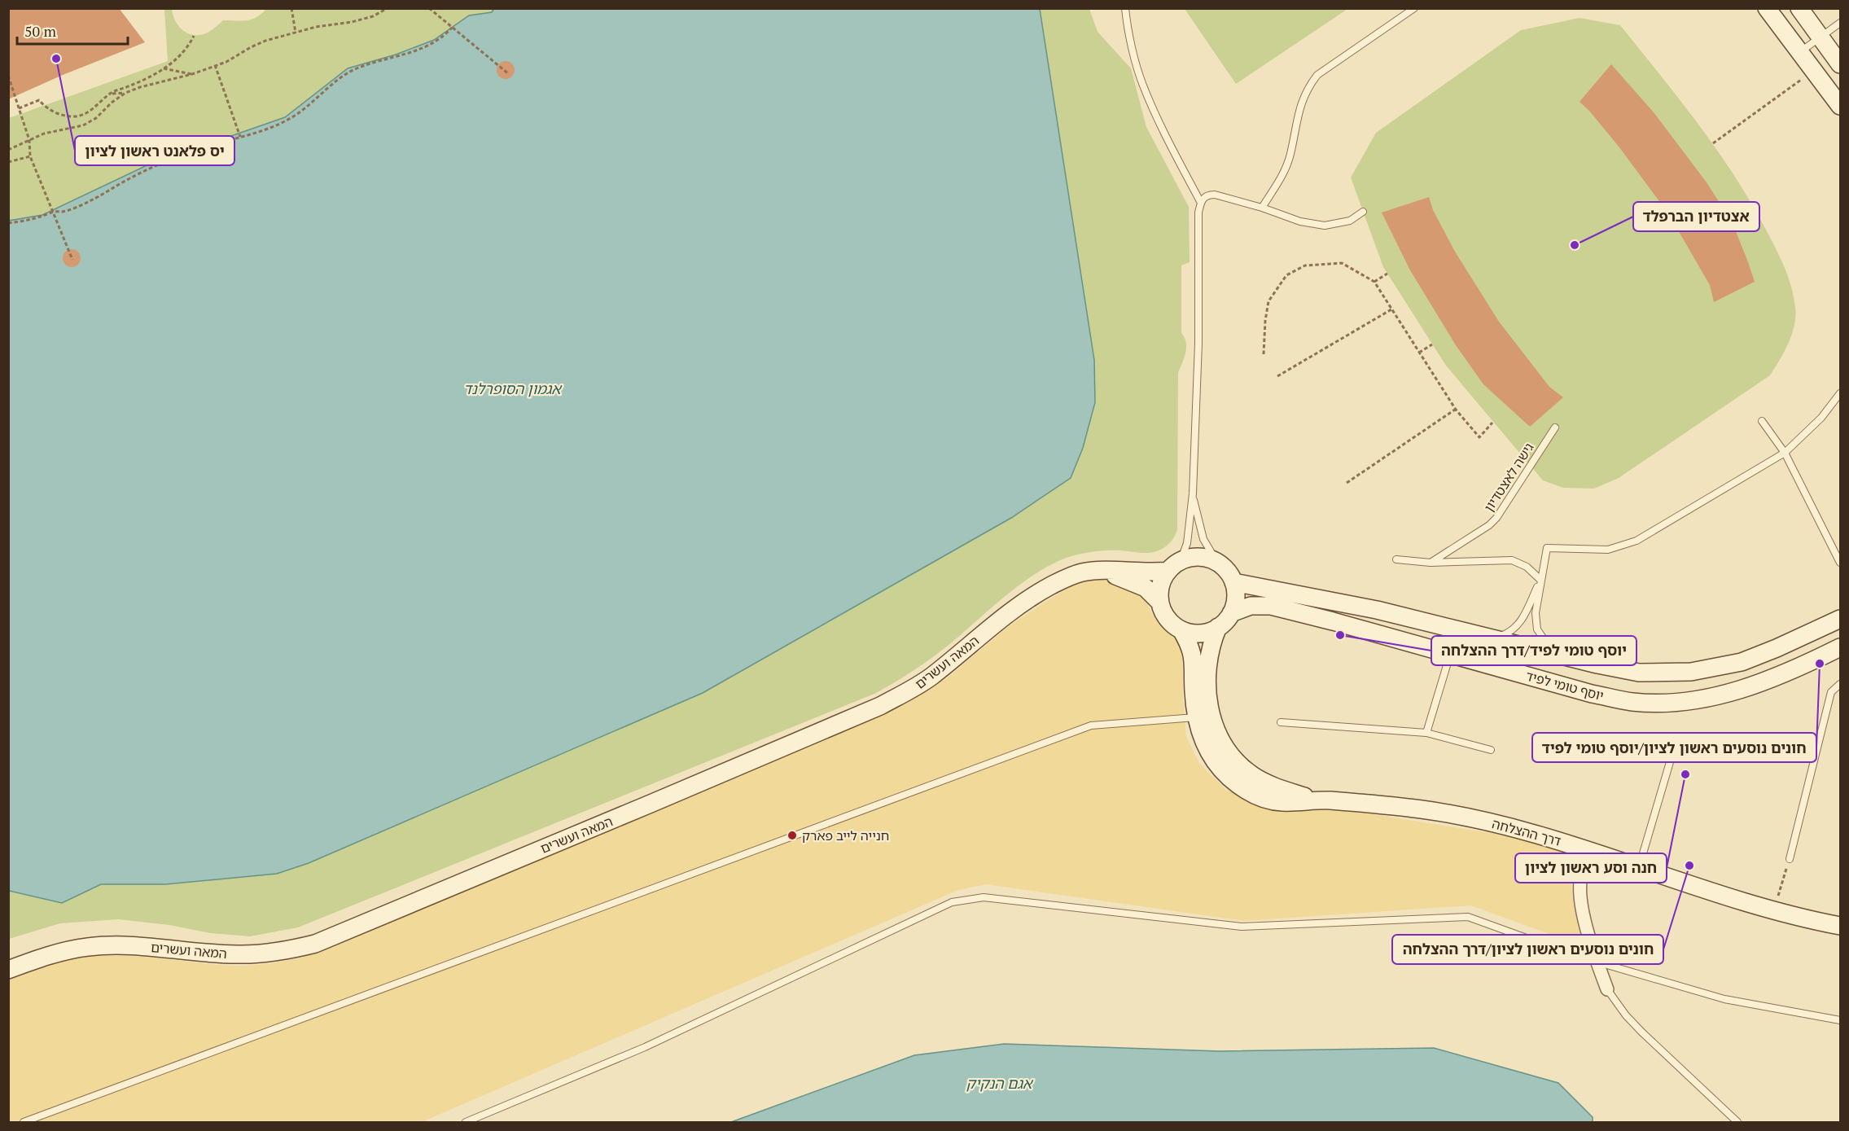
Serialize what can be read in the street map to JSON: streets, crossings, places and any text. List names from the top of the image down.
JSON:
{
  "streets": {
    "street": ["המאה ועשרים", "יוסף טומי לפיד", "דרך ההצלחה"],
    "lane": ["גישה לאצטדיון"]
  },
  "crossings": [
    ["המאה ועשרים", "יוסף טומי לפיד"],
    ["המאה ועשרים", "דרך ההצלחה"],
    ["יוסף טומי לפיד", "דרך ההצלחה"]
  ],
  "water": ["אגמון הסופרלנד", "אגם הנקיק"],
  "places": [
    "יס פלאנט ראשון לציון",
    "אצטדיון הברפלד",
    "יוסף טומי לפיד/דרך ההצלחה",
    "חונים נוסעים ראשון לציון/יוסף טומי לפיד",
    "חנה וסע ראשון לציון",
    "חנייה לייב פארק",
    "חונים נוסעים ראשון לציון/דרך ההצלחה"
  ],
  "scale_bar": "50 m"
}
